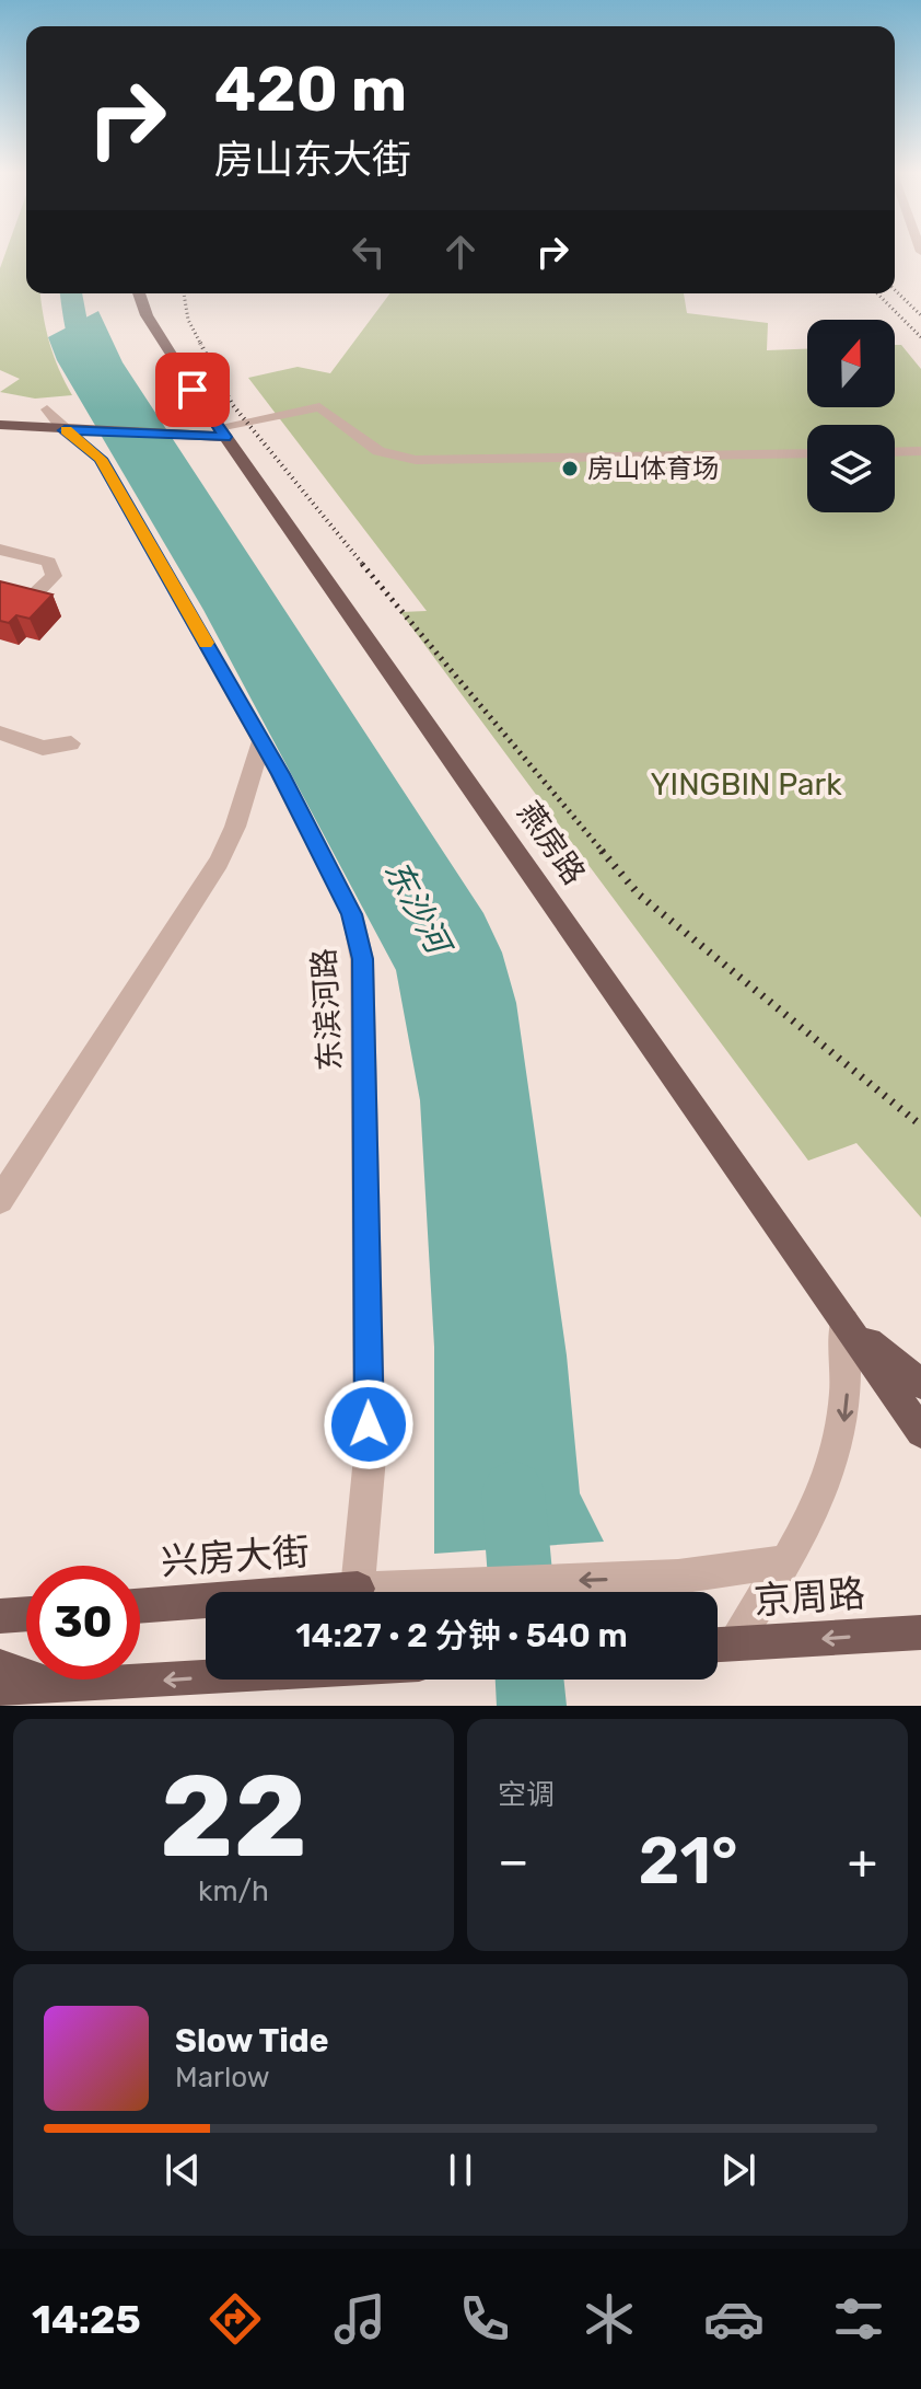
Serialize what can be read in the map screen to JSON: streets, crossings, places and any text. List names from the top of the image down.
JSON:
{
  "streets": {
    "main road": ["燕房路", "兴房大街", "京周路"],
    "street": ["东滨河路"]
  },
  "crossings": [
    ["东滨河路", "兴房大街"]
  ],
  "one_way": ["京周路"],
  "water": ["东沙河"],
  "parks": ["YINGBIN Park"],
  "places": ["房山体育场"],
  "north": "top",
  "page": {
    "turn": ["420 m", "房山东大街"],
    "limit": "30",
    "trip": "14:27 · 2 分钟 · 540 m",
    "tile": [
      ["22", "km/h"],
      "空调"
    ],
    "heat": ["−", "21°", "+"],
    "song": ["Slow Tide", "Marlow"],
    "tabs": "14:25"
  }
}
